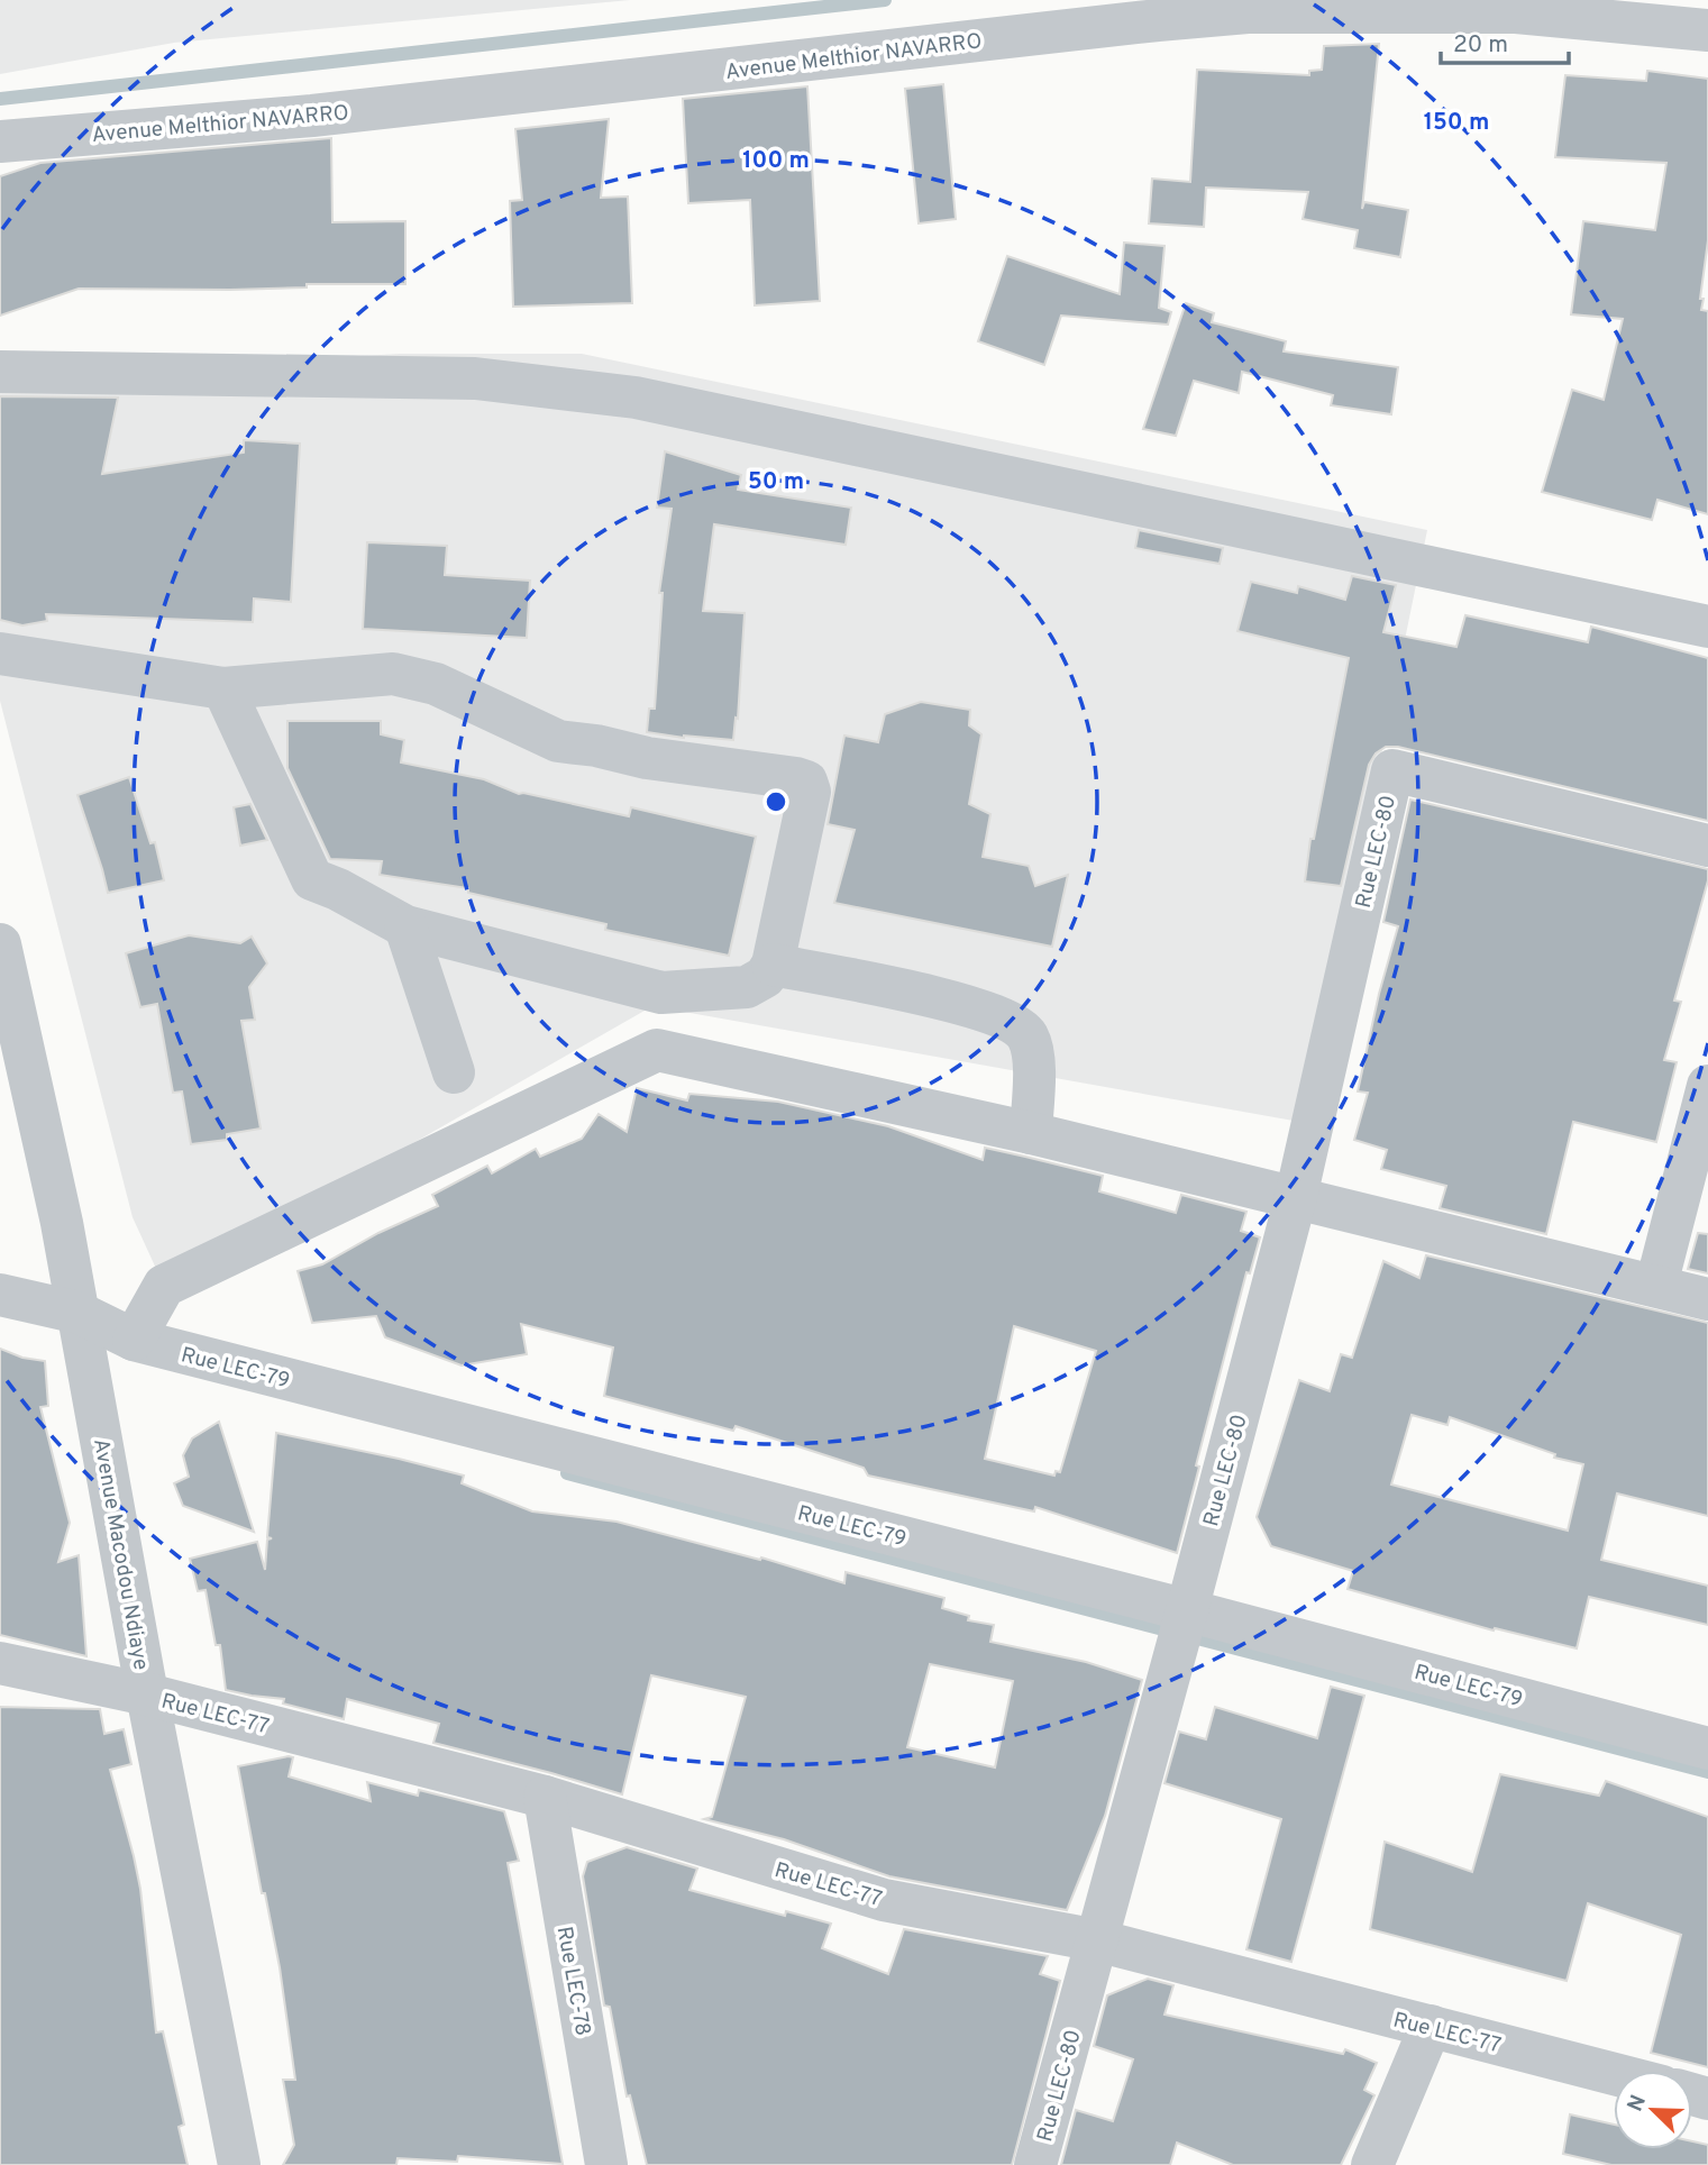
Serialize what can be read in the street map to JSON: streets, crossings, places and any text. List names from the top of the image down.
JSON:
{
  "streets": {
    "street": [
      "Avenue Melthior NAVARRO",
      "Rue LEC-80",
      "Rue LEC-79",
      "Avenue Macodou Ndiaye",
      "Rue LEC-77",
      "Rue LEC-78"
    ]
  },
  "crossings": [
    ["Rue LEC-80", "Rue LEC-79"],
    ["Rue LEC-80", "Rue LEC-77"],
    ["Rue LEC-79", "Avenue Macodou Ndiaye"],
    ["Avenue Macodou Ndiaye", "Rue LEC-77"],
    ["Rue LEC-77", "Rue LEC-78"]
  ],
  "scale_bar": "20 m",
  "north": "top left",
  "rings": ["150 m", "100 m", "50 m"]
}
